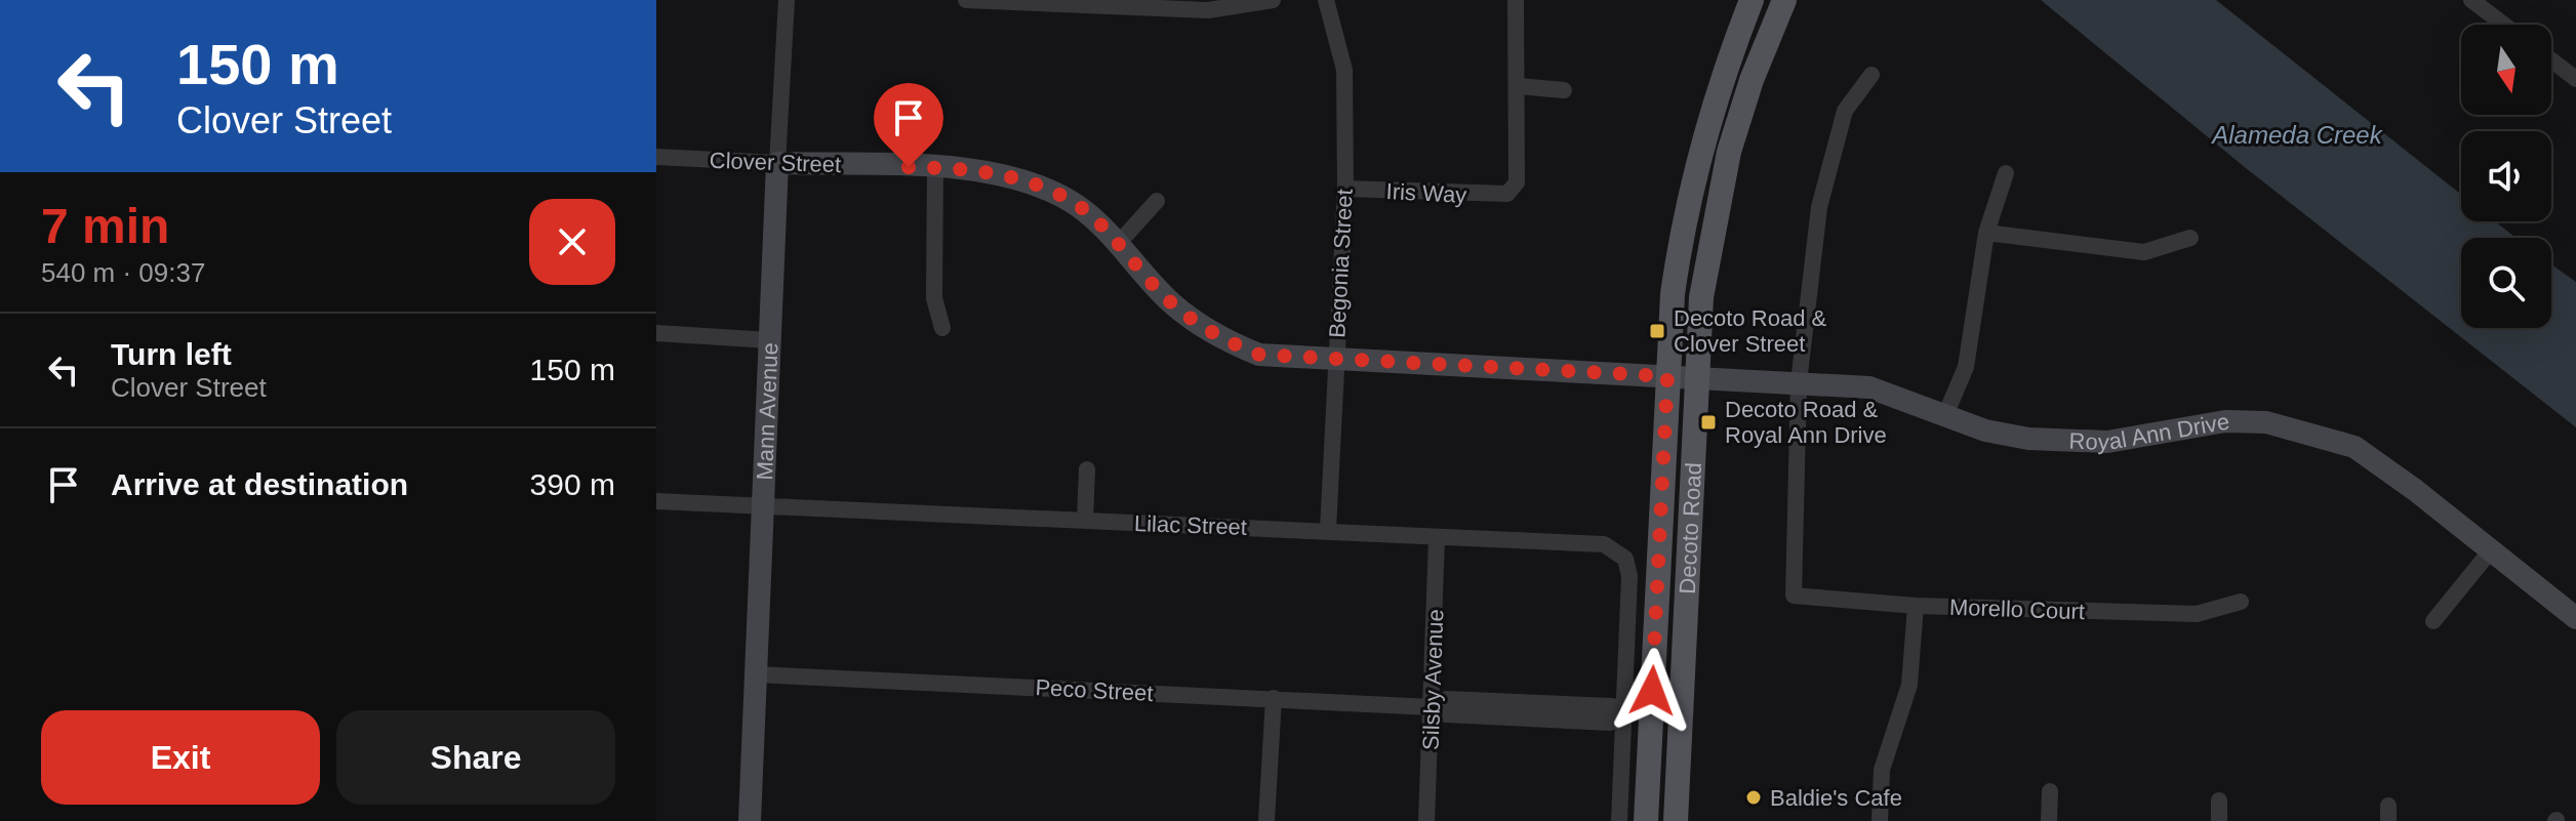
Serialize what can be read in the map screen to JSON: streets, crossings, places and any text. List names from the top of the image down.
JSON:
{
  "streets": {
    "main road": ["Decoto Road"],
    "street": [
      "Clover Street",
      "Iris Way",
      "Begonia Street",
      "Mann Avenue",
      "Royal Ann Drive",
      "Lilac Street",
      "Morello Court",
      "Silsby Avenue",
      "Peco Street"
    ]
  },
  "crossings": [
    ["Clover Street", "Begonia Street"],
    ["Clover Street", "Mann Avenue"],
    ["Clover Street", "Royal Ann Drive"],
    ["Clover Street", "Decoto Road"],
    ["Iris Way", "Begonia Street"],
    ["Begonia Street", "Lilac Street"],
    ["Mann Avenue", "Lilac Street"],
    ["Mann Avenue", "Peco Street"],
    ["Royal Ann Drive", "Decoto Road"],
    ["Royal Ann Drive", "Morello Court"],
    ["Lilac Street", "Silsby Avenue"],
    ["Lilac Street", "Peco Street"],
    ["Silsby Avenue", "Peco Street"]
  ],
  "water": ["Alameda Creek"],
  "places": {
    "transit": ["Decoto Road & Clover Street", "Decoto Road & Royal Ann Drive"],
    "other": ["Baldie's Cafe"]
  },
  "north": "bottom",
  "page": {
    "turn": ["150 m", "Clover Street"],
    "heading": ["7 min", "540 m · 09:37"],
    "list": [
      {
        "name": "Turn left",
        "note": "Clover Street",
        "value": "150 m"
      },
      {
        "name": "Arrive at destination",
        "value": "390 m"
      }
    ],
    "buttons": ["Exit", "Share"]
  }
}
